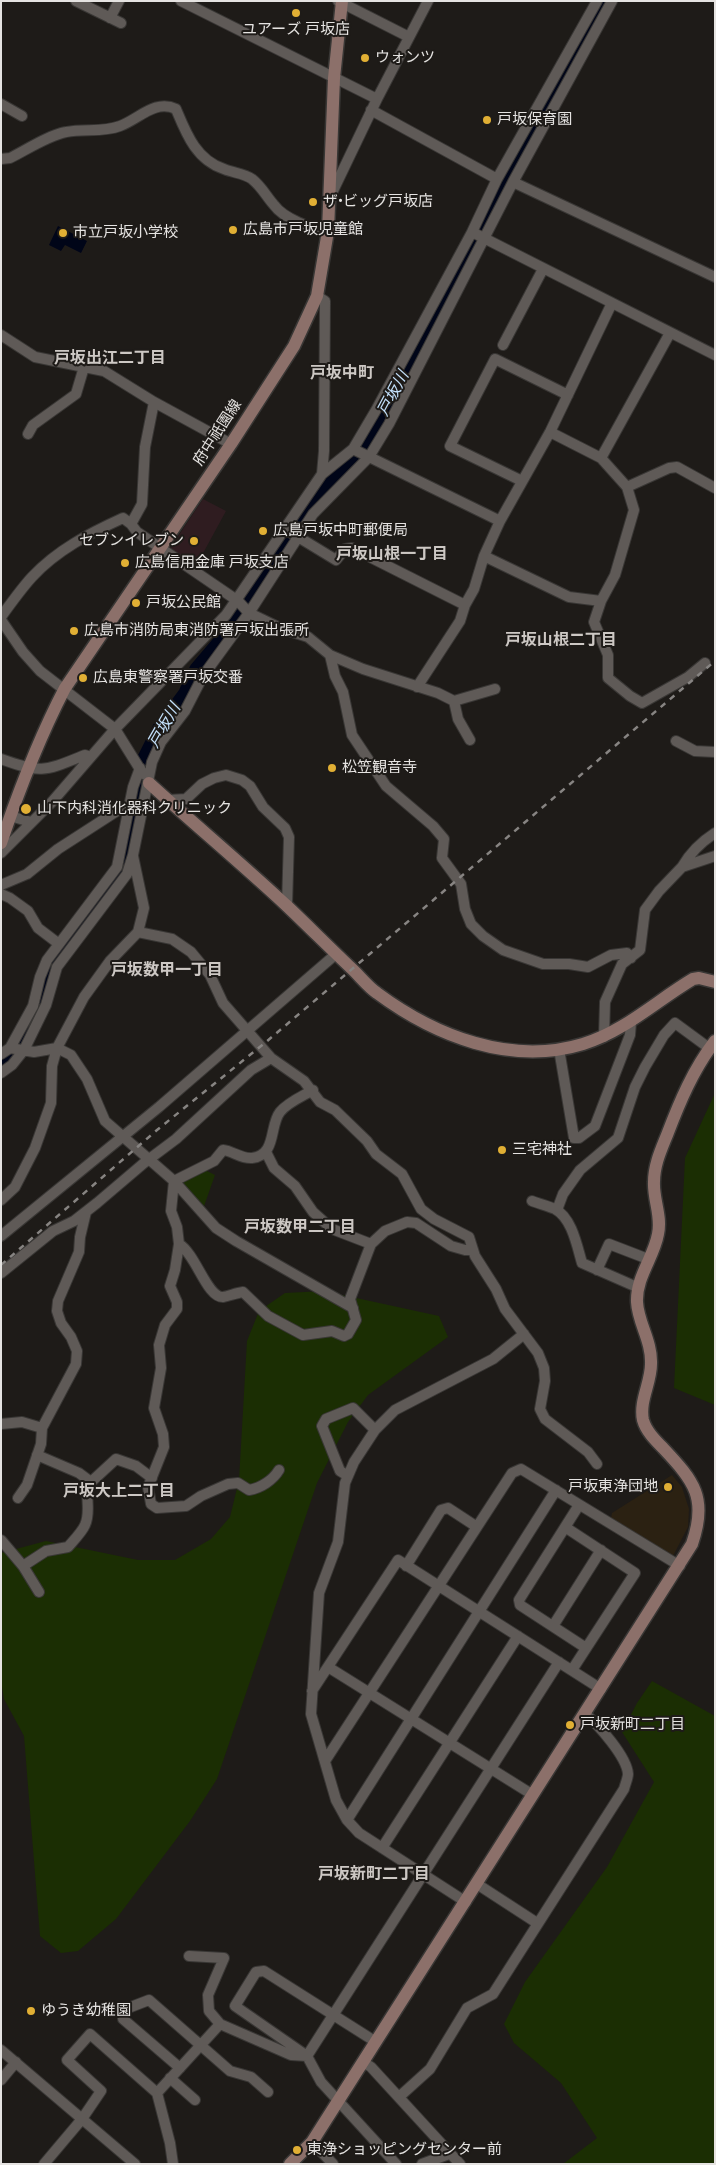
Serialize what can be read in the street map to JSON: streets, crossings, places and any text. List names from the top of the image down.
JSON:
{
  "streets": {
    "street": ["府中祇園線"]
  },
  "districts": [
    "戸坂出江二丁目",
    "戸坂中町",
    "戸坂山根一丁目",
    "戸坂山根二丁目",
    "戸坂数甲一丁目",
    "戸坂数甲二丁目",
    "戸坂大上二丁目",
    "戸坂新町二丁目"
  ],
  "water": ["戸坂川"],
  "places": [
    "ユアーズ 戸坂店",
    "ウォンツ",
    "戸坂保育園",
    "ザ•ビッグ戸坂店",
    "広島市戸坂児童館",
    "市立戸坂小学校",
    "広島戸坂中町郵便局",
    "セブンイレブン",
    "広島信用金庫 戸坂支店",
    "戸坂公民館",
    "広島市消防局東消防署戸坂出張所",
    "広島東警察署戸坂交番",
    "松笠観音寺",
    "山下内科消化器科クリニック",
    "三宅神社",
    "戸坂東浄団地",
    "戸坂新町二丁目",
    "ゆうき幼稚園",
    "東浄ショッピングセンター前"
  ]
}
